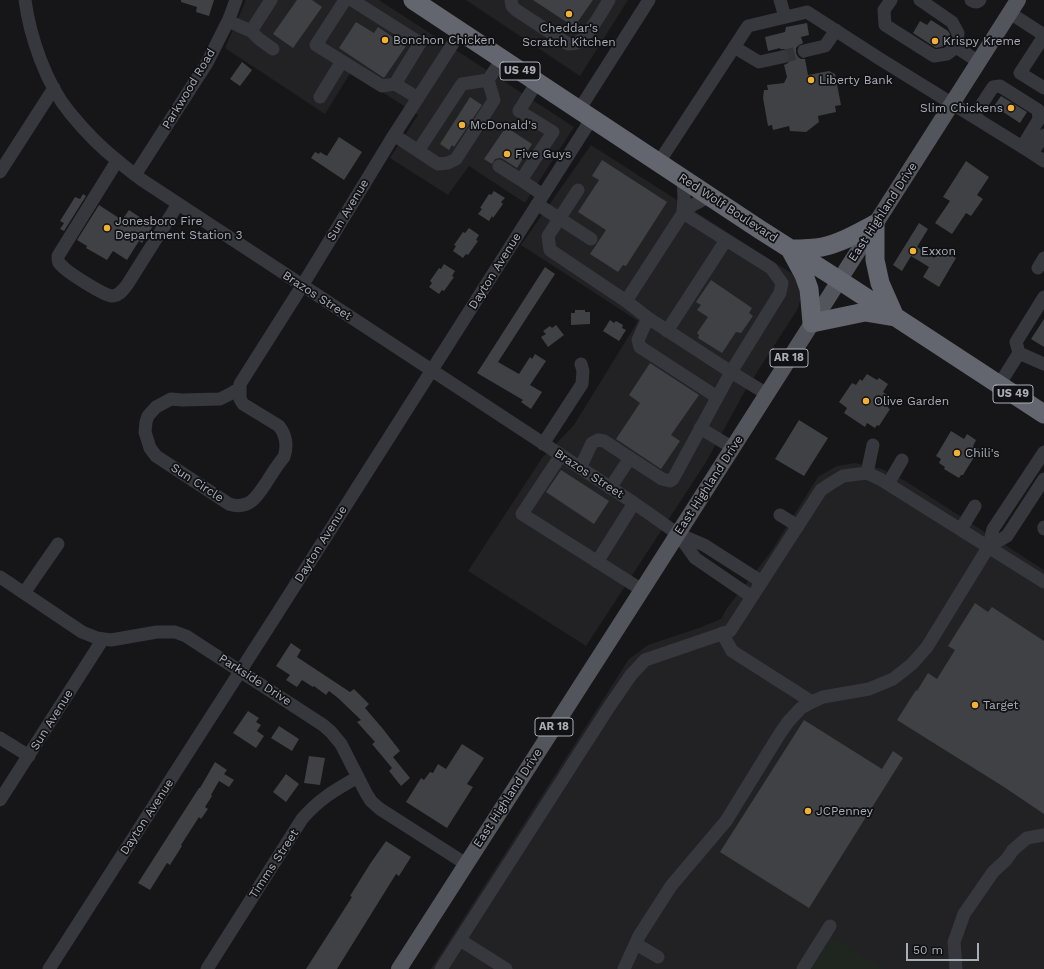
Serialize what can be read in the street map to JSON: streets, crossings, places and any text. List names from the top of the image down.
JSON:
{
  "streets": {
    "highway": ["US 49", "Red Wolf Boulevard"],
    "main road": ["East Highland Drive", "AR 18"],
    "street": [
      "Parkwood Road",
      "Sun Avenue",
      "Dayton Avenue",
      "Brazos Street",
      "Sun Circle",
      "Parkside Drive",
      "Timms Street"
    ]
  },
  "crossings": [
    ["Parkwood Road", "Brazos Street"],
    ["Red Wolf Boulevard", "Sun Avenue"],
    ["Red Wolf Boulevard", "East Highland Drive"],
    ["Red Wolf Boulevard", "Dayton Avenue"],
    ["Sun Avenue", "Brazos Street"],
    ["Sun Avenue", "Sun Circle"],
    ["Sun Avenue", "Parkside Drive"],
    ["East Highland Drive", "Brazos Street"],
    ["East Highland Drive", "Parkside Drive"],
    ["Dayton Avenue", "Brazos Street"],
    ["Dayton Avenue", "Parkside Drive"],
    ["Parkside Drive", "Timms Street"]
  ],
  "places": [
    "Cheddar's Scratch Kitchen",
    "Bonchon Chicken",
    "Krispy Kreme",
    "Liberty Bank",
    "Slim Chickens",
    "McDonald's",
    "Five Guys",
    "Jonesboro Fire Department Station 3",
    "Exxon",
    "Olive Garden",
    "Chili's",
    "Target",
    "JCPenney"
  ],
  "scale_bar": "50 m"
}
